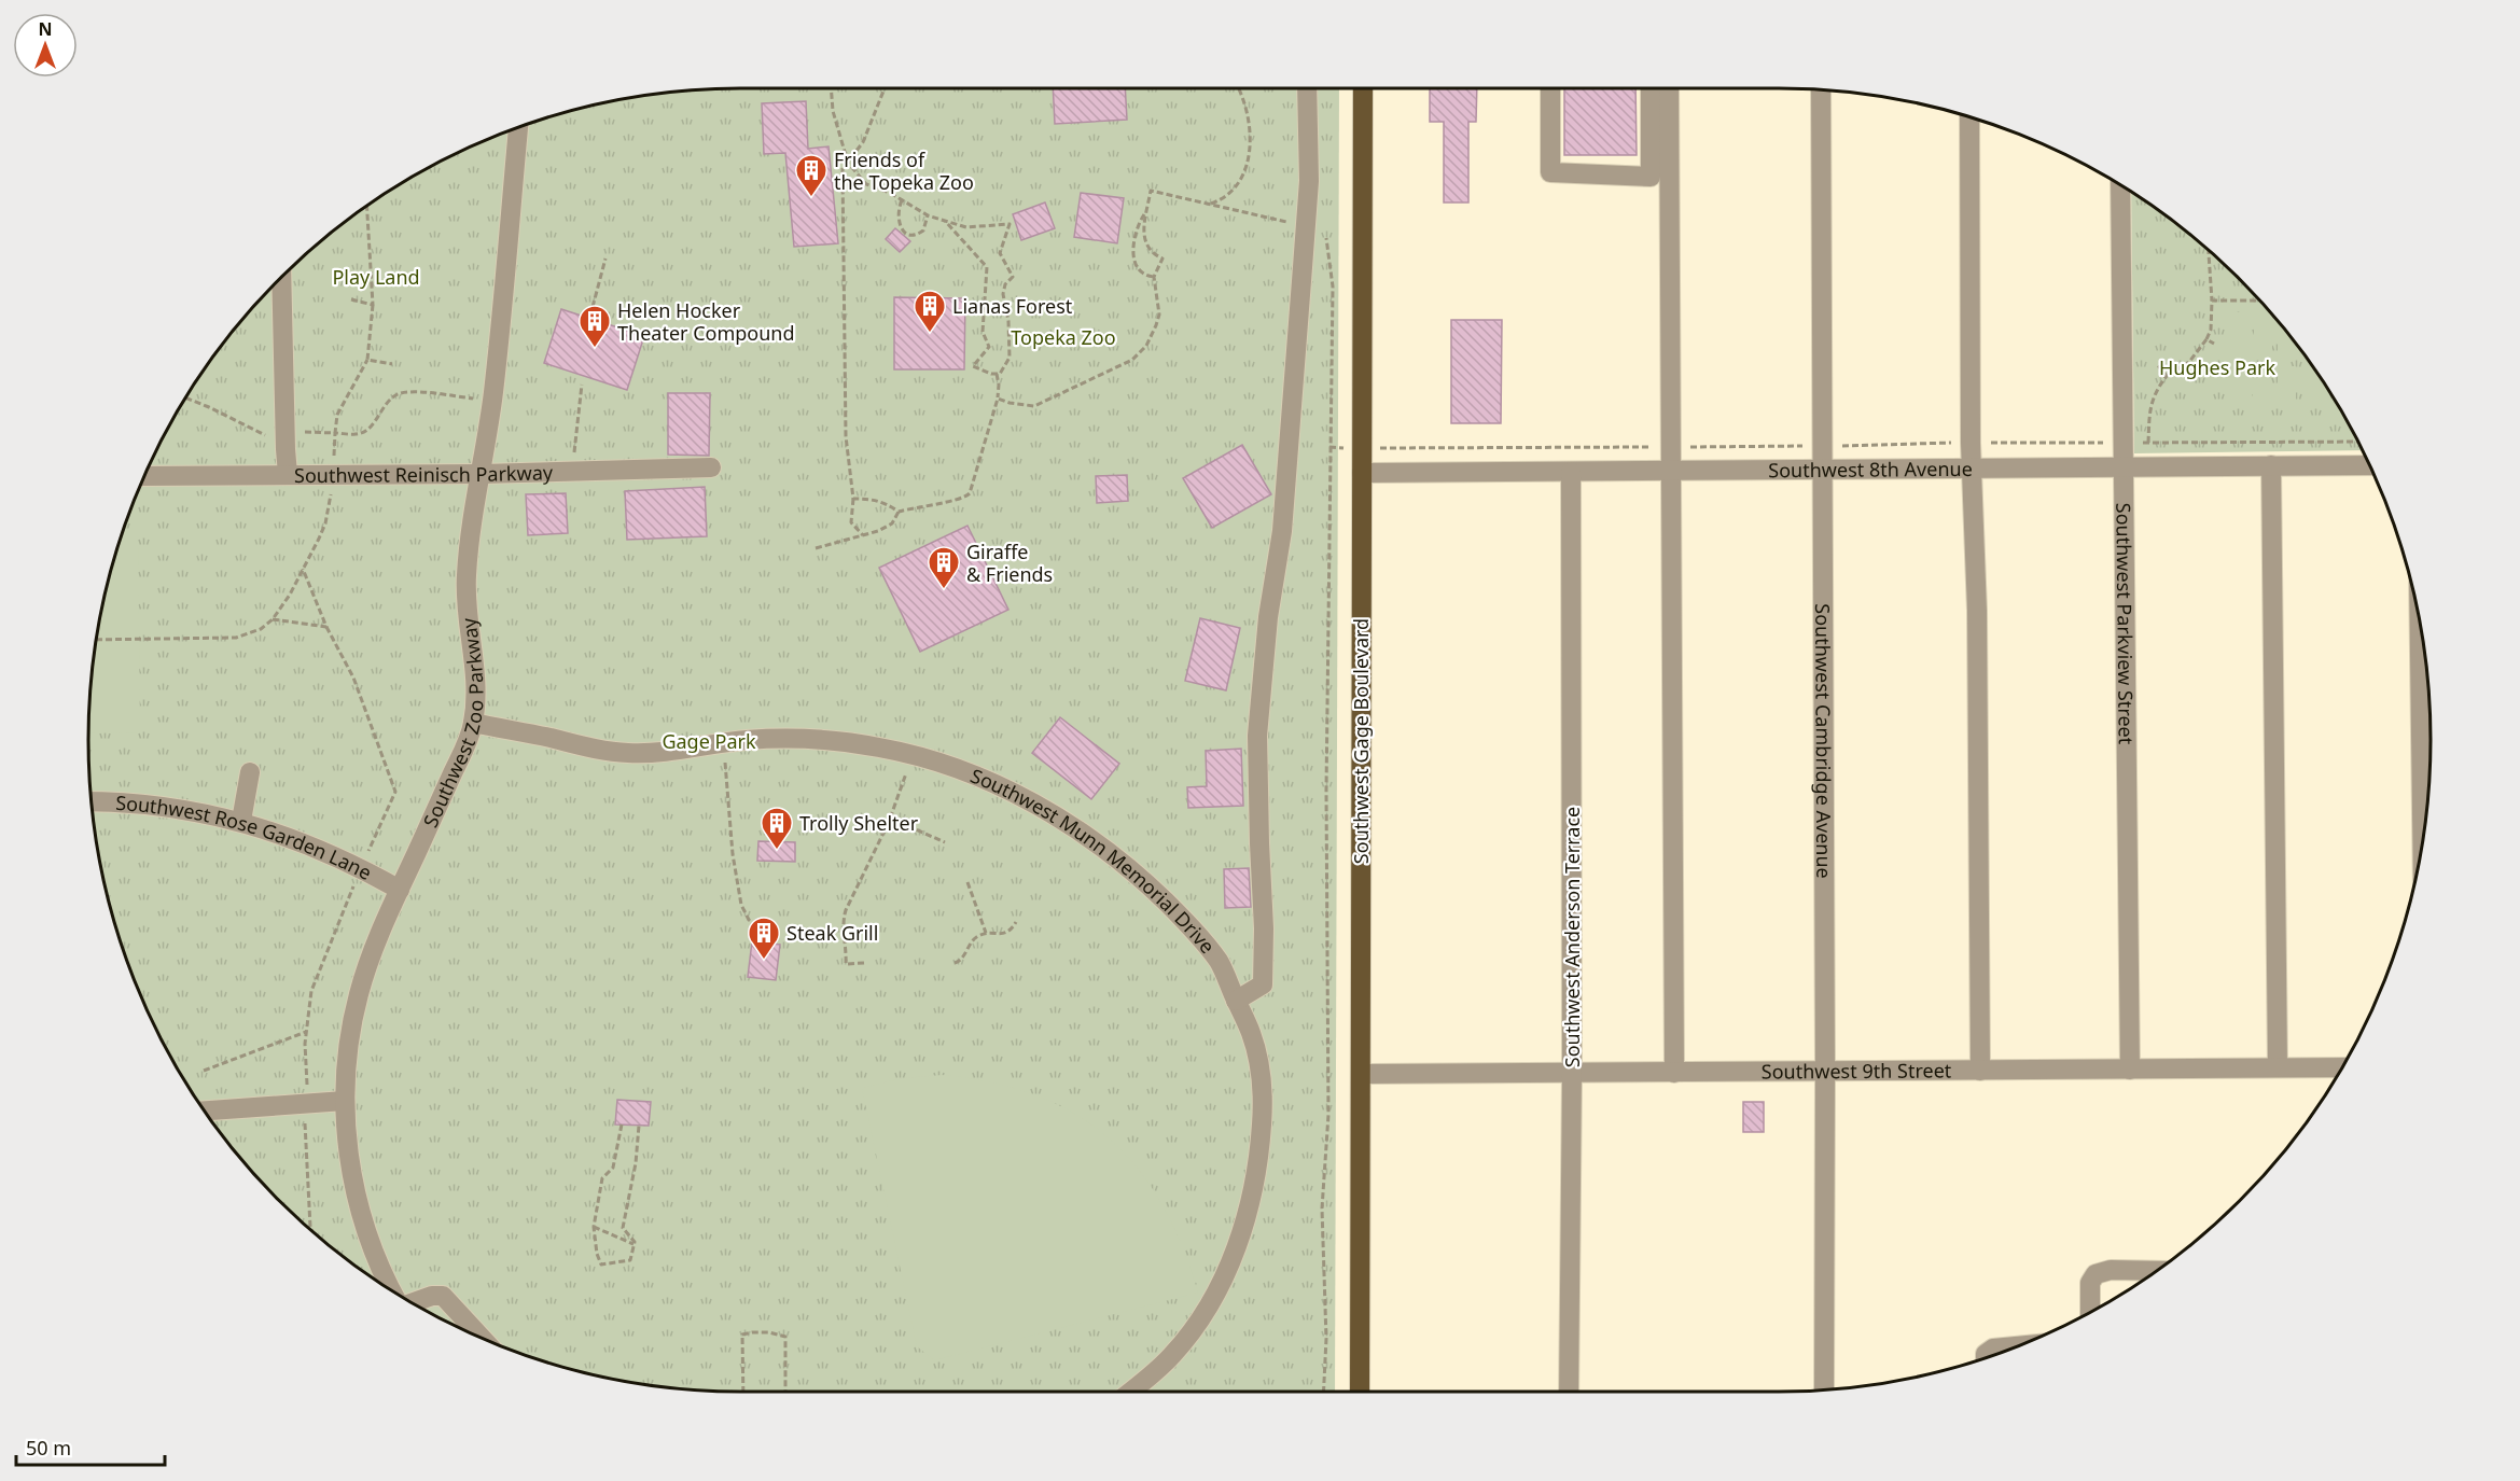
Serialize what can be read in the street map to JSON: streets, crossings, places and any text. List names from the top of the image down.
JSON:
{
  "streets": {
    "main road": ["Southwest Gage Boulevard"],
    "street": [
      "Southwest 8th Avenue",
      "Southwest Reinisch Parkway",
      "Southwest Parkview Street",
      "Southwest Zoo Parkway",
      "Southwest Cambridge Avenue",
      "Southwest Rose Garden Lane",
      "Southwest Munn Memorial Drive",
      "Southwest Anderson Terrace",
      "Southwest 9th Street"
    ]
  },
  "crossings": [
    ["Southwest 8th Avenue", "Southwest Parkview Street"],
    ["Southwest 8th Avenue", "Southwest Cambridge Avenue"],
    ["Southwest 8th Avenue", "Southwest Gage Boulevard"],
    ["Southwest 8th Avenue", "Southwest Anderson Terrace"],
    ["Southwest Reinisch Parkway", "Southwest Zoo Parkway"],
    ["Southwest Parkview Street", "Southwest 9th Street"],
    ["Southwest Zoo Parkway", "Southwest Rose Garden Lane"],
    ["Southwest Zoo Parkway", "Southwest Munn Memorial Drive"],
    ["Southwest Cambridge Avenue", "Southwest 9th Street"],
    ["Southwest Gage Boulevard", "Southwest 9th Street"],
    ["Southwest Anderson Terrace", "Southwest 9th Street"]
  ],
  "parks": [
    "Play Land",
    "Topeka Zoo",
    "Hughes Park",
    "Gage Park"
  ],
  "places": {
    "building": [
      "Friends of the Topeka Zoo",
      "Lianas Forest",
      "Helen Hocker Theater Compound",
      "Giraffe & Friends",
      "Trolly Shelter",
      "Steak Grill"
    ]
  },
  "scale_bar": "50 m",
  "north": "top"
}
